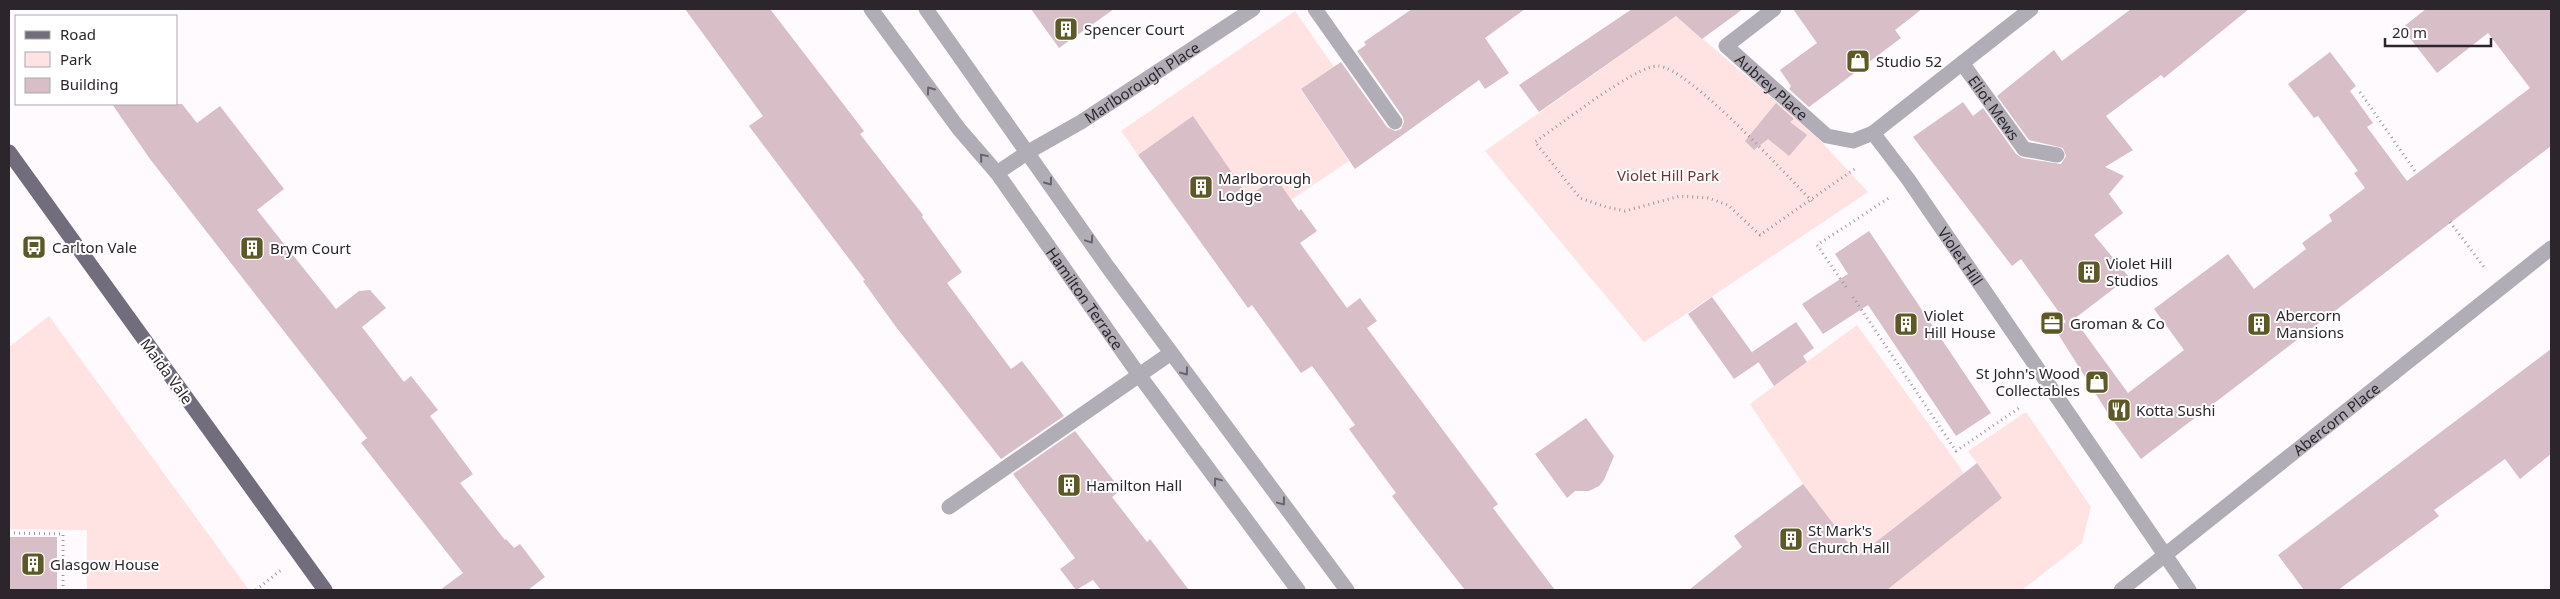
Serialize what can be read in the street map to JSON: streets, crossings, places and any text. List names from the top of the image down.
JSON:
{
  "streets": {
    "main road": ["Maida Vale"],
    "street": [
      "Marlborough Place",
      "Aubrey Place",
      "Eliot Mews",
      "Violet Hill",
      "Hamilton Terrace",
      "Abercorn Place"
    ]
  },
  "crossings": [
    ["Marlborough Place", "Hamilton Terrace"],
    ["Aubrey Place", "Violet Hill"],
    ["Violet Hill", "Abercorn Place"]
  ],
  "parks": ["Violet Hill Park"],
  "places": {
    "building": [
      "Spencer Court",
      "Marlborough Lodge",
      "Brym Court",
      "Violet Hill Studios",
      "Violet Hill House",
      "Abercorn Mansions",
      "Hamilton Hall",
      "St Mark's Church Hall",
      "Glasgow House"
    ],
    "shop": ["Studio 52", "St John's Wood Collectables"],
    "bus stop": ["Carlton Vale"],
    "office": ["Groman & Co"],
    "restaurant": ["Kotta Sushi"]
  },
  "legend": ["Road", "Park", "Building"],
  "scale_bar": "20 m"
}
